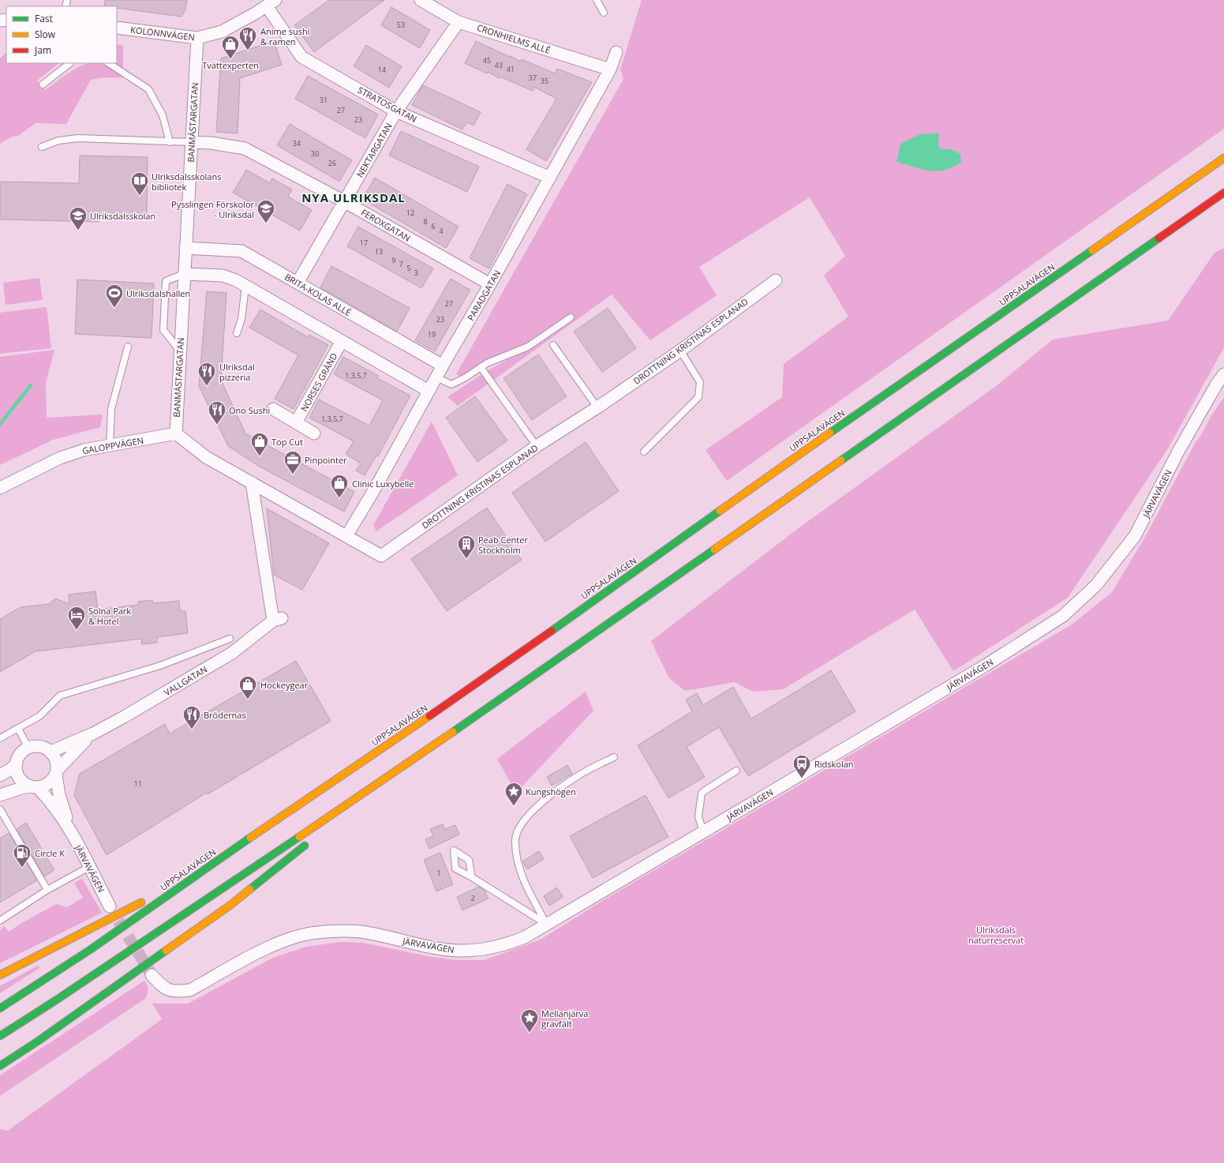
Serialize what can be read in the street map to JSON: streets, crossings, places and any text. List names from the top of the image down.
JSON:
{
  "streets": {
    "highway": ["UPPSALAVÄGEN"],
    "street": [
      "KOLONNVÄGEN",
      "CRONHIELMS ALLÉ",
      "STRATOSGATAN",
      "BANMÄSTARGATAN",
      "NEKTARGATAN",
      "FEROXGATAN",
      "BRITA-KOLAS ALLÉ",
      "PARADGATAN",
      "DROTTNING KRISTINAS ESPLANAD",
      "NORSES GRÄND",
      "GALOPPVÄGEN",
      "JÄRVAVÄGEN",
      "VALLGATAN"
    ]
  },
  "crossings": [
    ["KOLONNVÄGEN", "STRATOSGATAN"],
    ["KOLONNVÄGEN", "BANMÄSTARGATAN"],
    ["CRONHIELMS ALLÉ", "NEKTARGATAN"],
    ["CRONHIELMS ALLÉ", "PARADGATAN"],
    ["STRATOSGATAN", "NEKTARGATAN"],
    ["STRATOSGATAN", "PARADGATAN"],
    ["BANMÄSTARGATAN", "FEROXGATAN"],
    ["BANMÄSTARGATAN", "BRITA-KOLAS ALLÉ"],
    ["BANMÄSTARGATAN", "DROTTNING KRISTINAS ESPLANAD"],
    ["BANMÄSTARGATAN", "GALOPPVÄGEN"],
    ["NEKTARGATAN", "FEROXGATAN"],
    ["NEKTARGATAN", "BRITA-KOLAS ALLÉ"],
    ["FEROXGATAN", "PARADGATAN"],
    ["BRITA-KOLAS ALLÉ", "PARADGATAN"],
    ["PARADGATAN", "DROTTNING KRISTINAS ESPLANAD"],
    ["DROTTNING KRISTINAS ESPLANAD", "GALOPPVÄGEN"],
    ["DROTTNING KRISTINAS ESPLANAD", "VALLGATAN"],
    ["JÄRVAVÄGEN", "VALLGATAN"]
  ],
  "districts": ["NYA ULRIKSDAL"],
  "parks": ["Ulriksdals naturreservat"],
  "places": {
    "restaurant": [
      "Anime sushi & ramen",
      "Ulriksdal pizzeria",
      "Ono Sushi",
      "Brödernas"
    ],
    "shop": [
      "Tvättexperten",
      "Top Cut",
      "Clinic Luxybelle",
      "Hockeygear"
    ],
    "library": ["Ulriksdalsskolans bibliotek"],
    "school or university": ["Pysslingen Förskolor - Ulriksdal", "Ulriksdalsskolan"],
    "sports": ["Ulriksdalshallen"],
    "office": ["Pinpointer"],
    "building": ["Peab Center Stockholm"],
    "hotel": ["Solna Park & Hotel"],
    "bus stop": ["Ridskolan"],
    "place": ["Kungshögen", "Mellanjärva gravfält"],
    "fuel station": ["Circle K"]
  },
  "house_numbers": [
    "53",
    "45",
    "43",
    "41",
    "14",
    "37",
    "35",
    "31",
    "27",
    "23",
    "34",
    "30",
    "26",
    "12",
    "8",
    "6",
    "4",
    "17",
    "13",
    "9",
    "7",
    "5",
    "3",
    "27",
    "23",
    "19",
    "1,3,5,7",
    "1,3,5,7",
    "11",
    "1",
    "2"
  ],
  "legend": ["Fast", "Slow", "Jam"]
}
